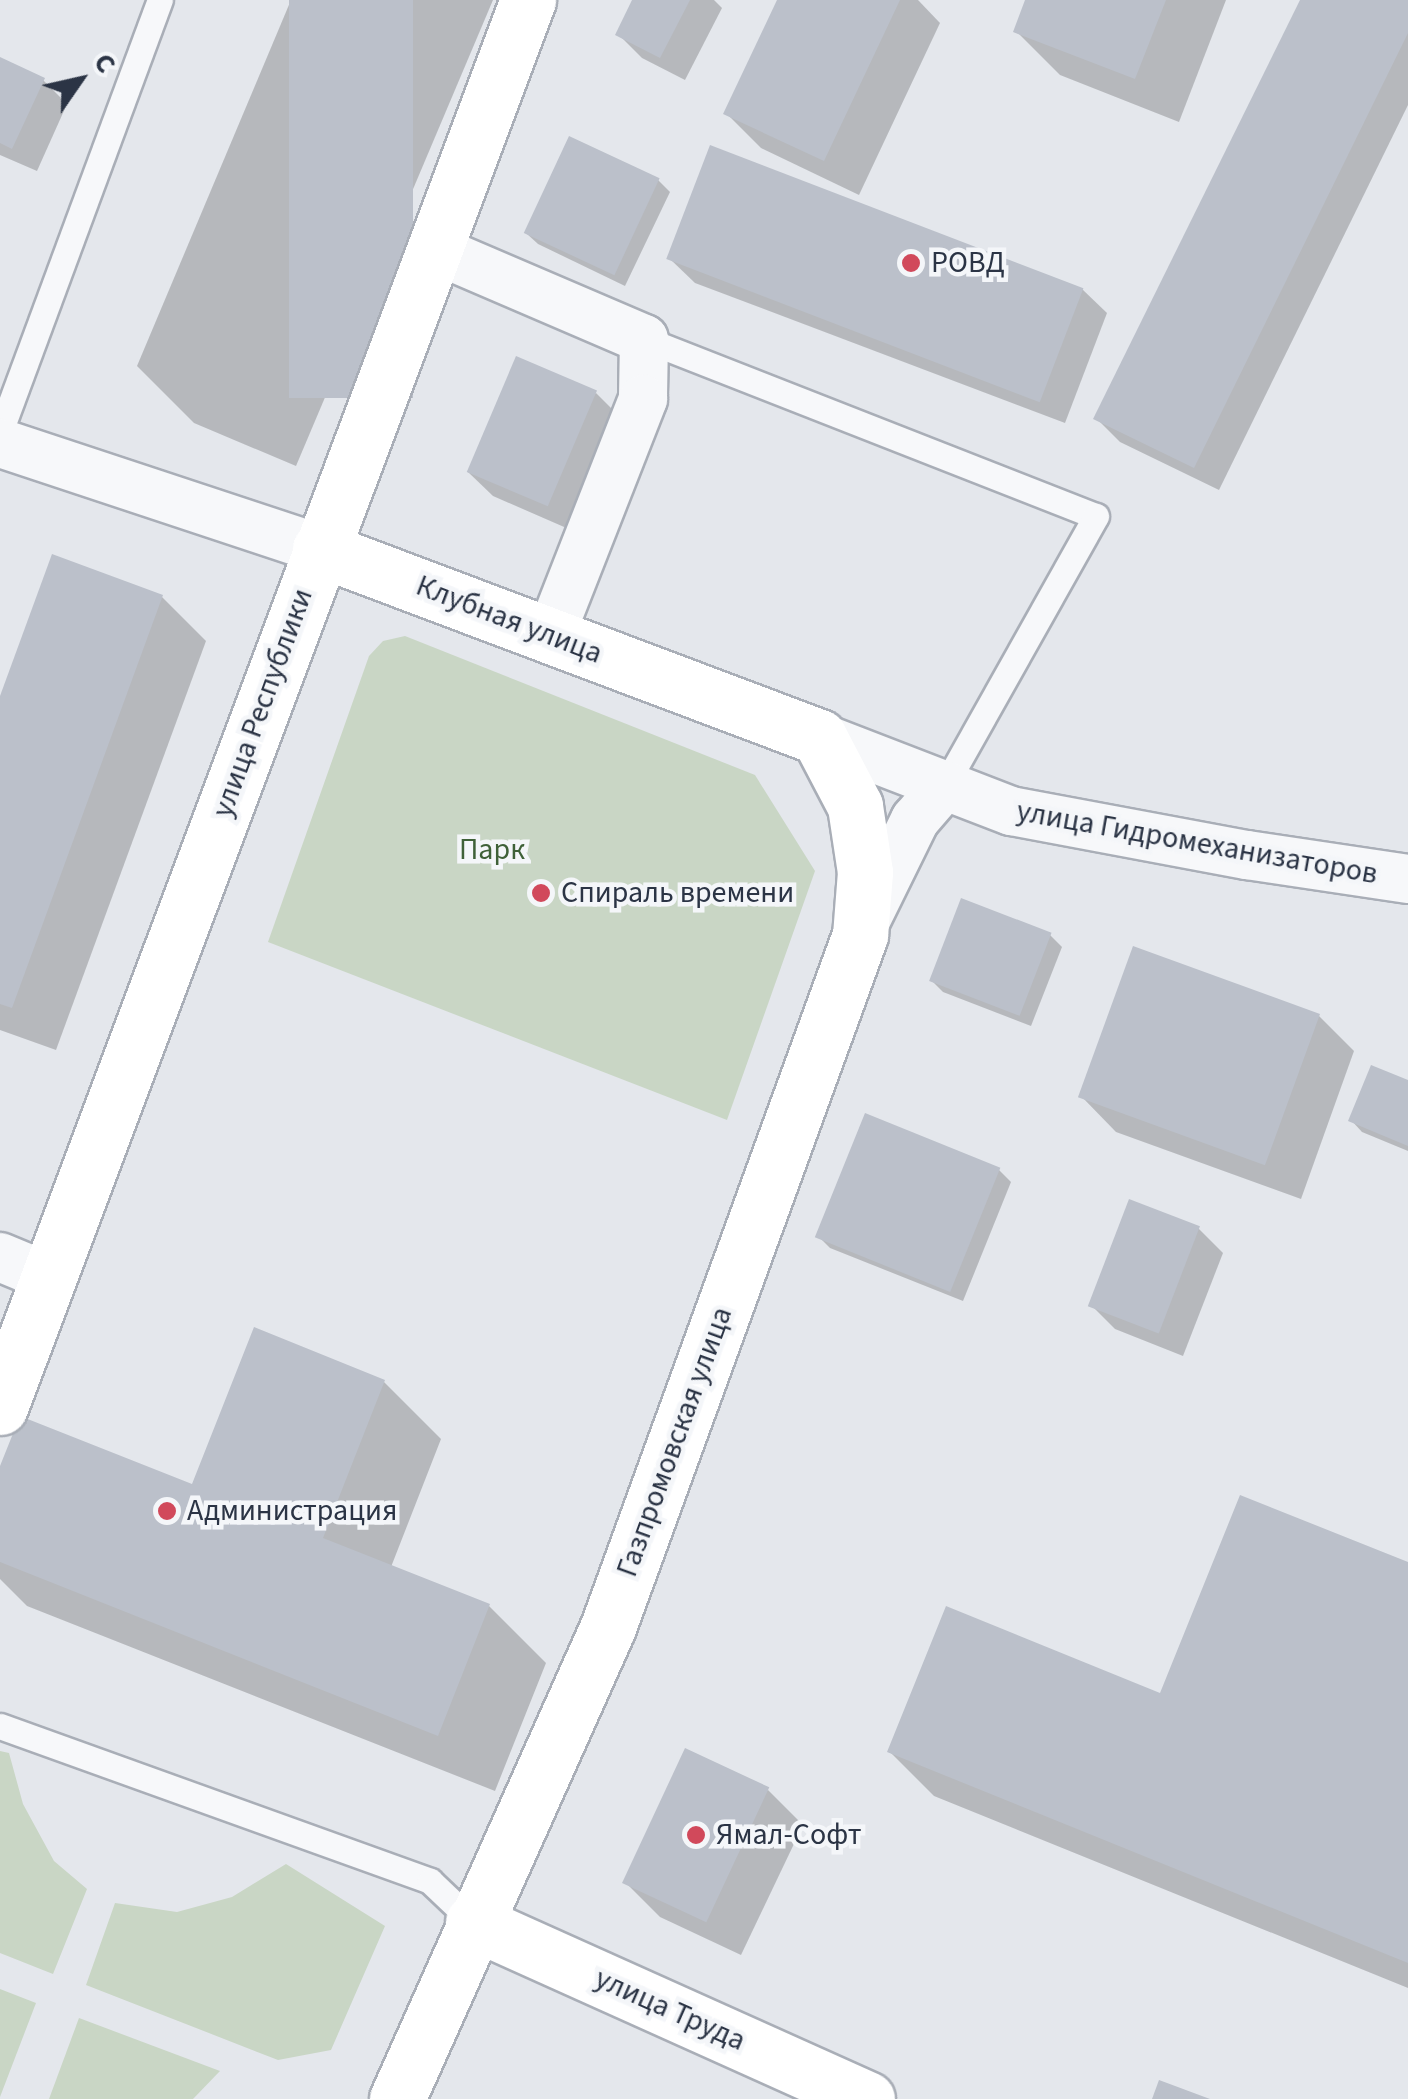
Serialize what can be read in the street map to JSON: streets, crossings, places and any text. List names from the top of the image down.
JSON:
{
  "streets": {
    "street": [
      "Клубная улица",
      "улица Республики",
      "улица Гидромеханизаторов",
      "Газпромовская улица",
      "улица Труда"
    ]
  },
  "crossings": [
    ["Клубная улица", "улица Республики"],
    ["Клубная улица", "улица Гидромеханизаторов"],
    ["улица Гидромеханизаторов", "Газпромовская улица"],
    ["Газпромовская улица", "улица Труда"]
  ],
  "parks": ["Парк"],
  "places": [
    "РОВД",
    "Спираль времени",
    "Администрация",
    "Ямал-Софт"
  ],
  "north": "top right"
}
